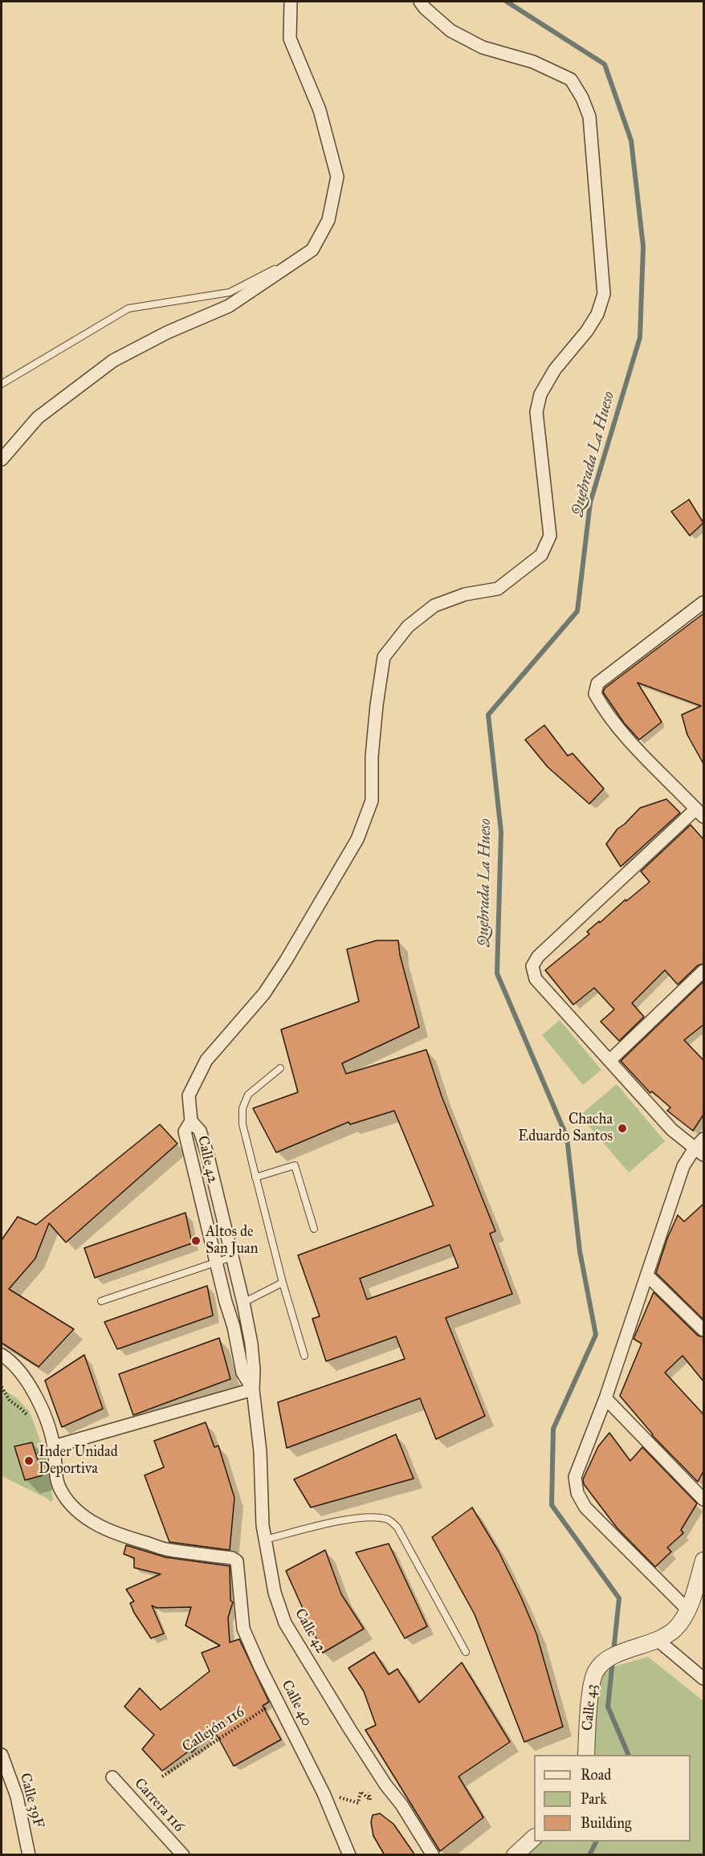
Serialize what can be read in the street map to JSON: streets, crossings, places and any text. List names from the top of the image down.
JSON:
{
  "streets": {
    "street": [
      "Calle 42",
      "Calle 40",
      "Calle 43",
      "Calle 39F",
      "Carrera 116"
    ],
    "path": ["Callejón 116"]
  },
  "crossings": [
    ["Calle 40", "Callejón 116"]
  ],
  "water": ["Quebrada La Hueso"],
  "places": ["Chacha Eduardo Santos", "Altos de San Juan", "Inder Unidad Deportiva"],
  "legend": ["Road", "Park", "Building"]
}
